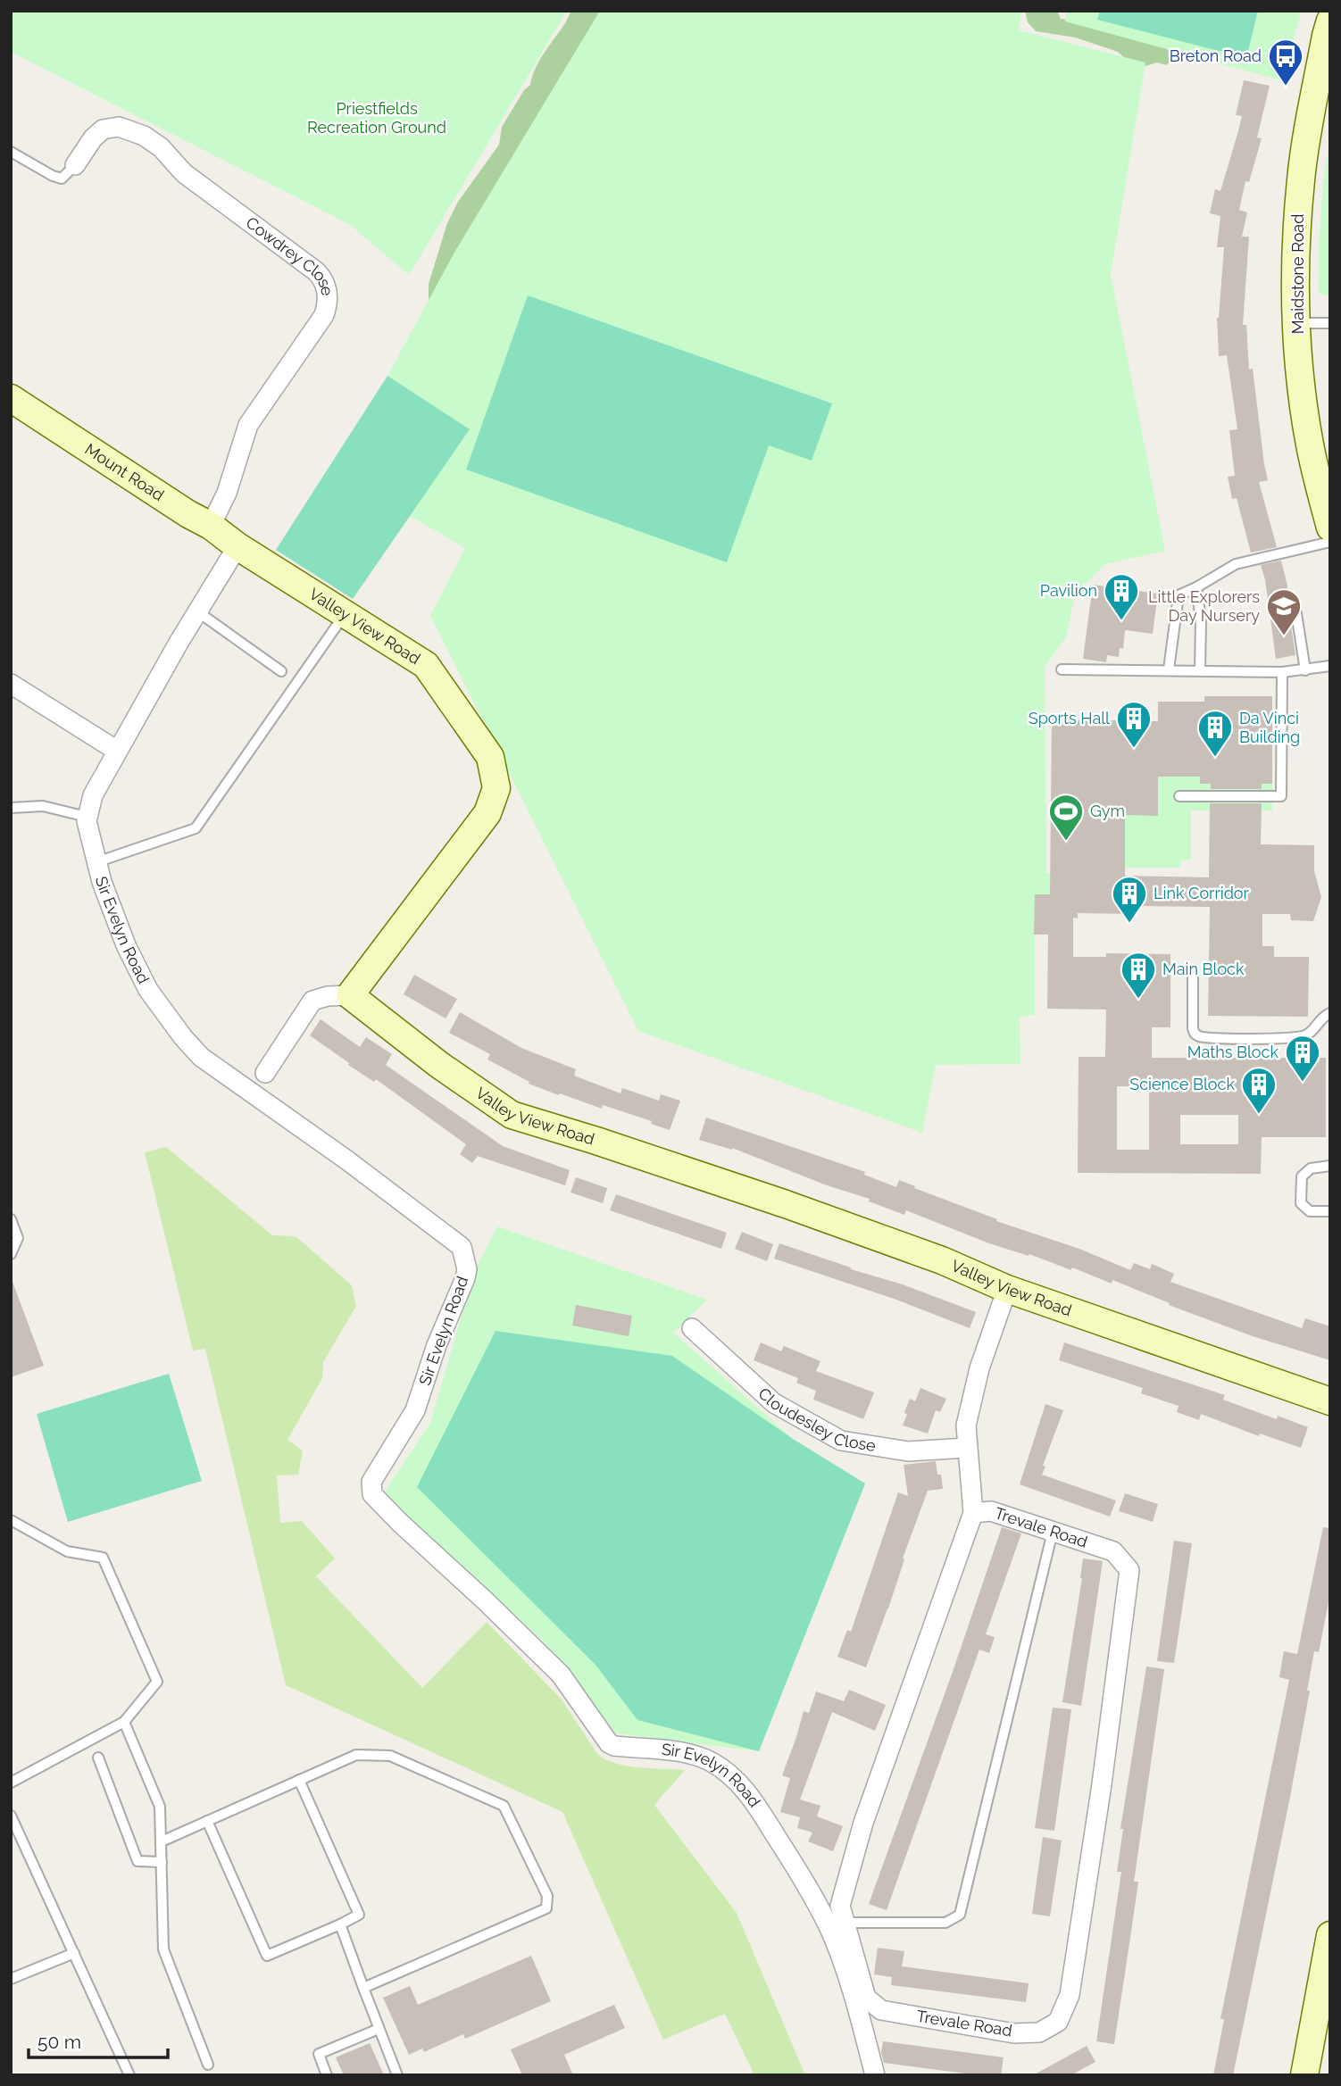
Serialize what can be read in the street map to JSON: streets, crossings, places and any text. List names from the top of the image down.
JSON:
{
  "streets": {
    "street": [
      "Cowdrey Close",
      "Maidstone Road",
      "Mount Road",
      "Valley View Road",
      "Sir Evelyn Road",
      "Cloudesley Close",
      "Trevale Road"
    ]
  },
  "crossings": [
    ["Cowdrey Close", "Mount Road"],
    ["Mount Road", "Valley View Road"],
    ["Valley View Road", "Trevale Road"],
    ["Cloudesley Close", "Trevale Road"]
  ],
  "parks": ["Priestfields Recreation Ground"],
  "places": {
    "bus stop": ["Breton Road"],
    "building": [
      "Pavilion",
      "Sports Hall",
      "Da Vinci Building",
      "Link Corridor",
      "Main Block",
      "Maths Block",
      "Science Block"
    ],
    "school or university": ["Little Explorers Day Nursery"],
    "sports": ["Gym"]
  },
  "scale_bar": "50 m"
}
